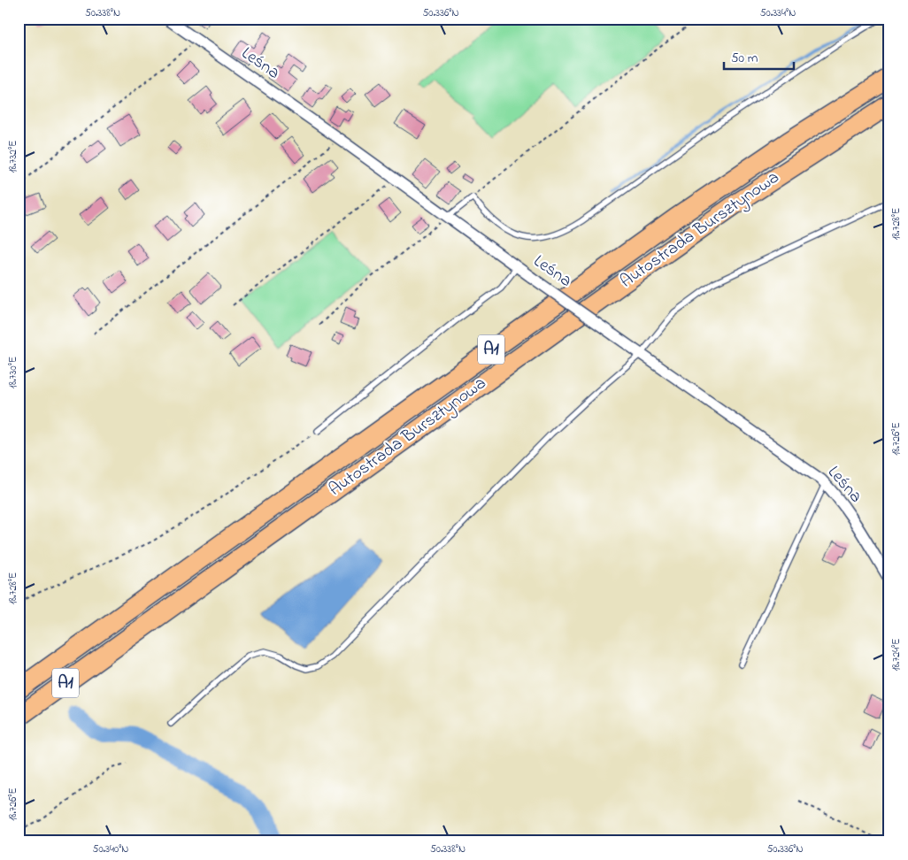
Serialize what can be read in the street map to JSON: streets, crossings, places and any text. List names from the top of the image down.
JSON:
{
  "streets": {
    "highway": ["Autostrada Bursztynowa", "A1"],
    "street": ["Leśna"]
  },
  "scale_bar": "50 m",
  "coordinates": [
    "50.338°N",
    "50.336°N",
    "50.334°N",
    "18.732°E",
    "18.728°E",
    "18.730°E",
    "18.726°E",
    "18.724°E",
    "50.340°N"
  ]
}
